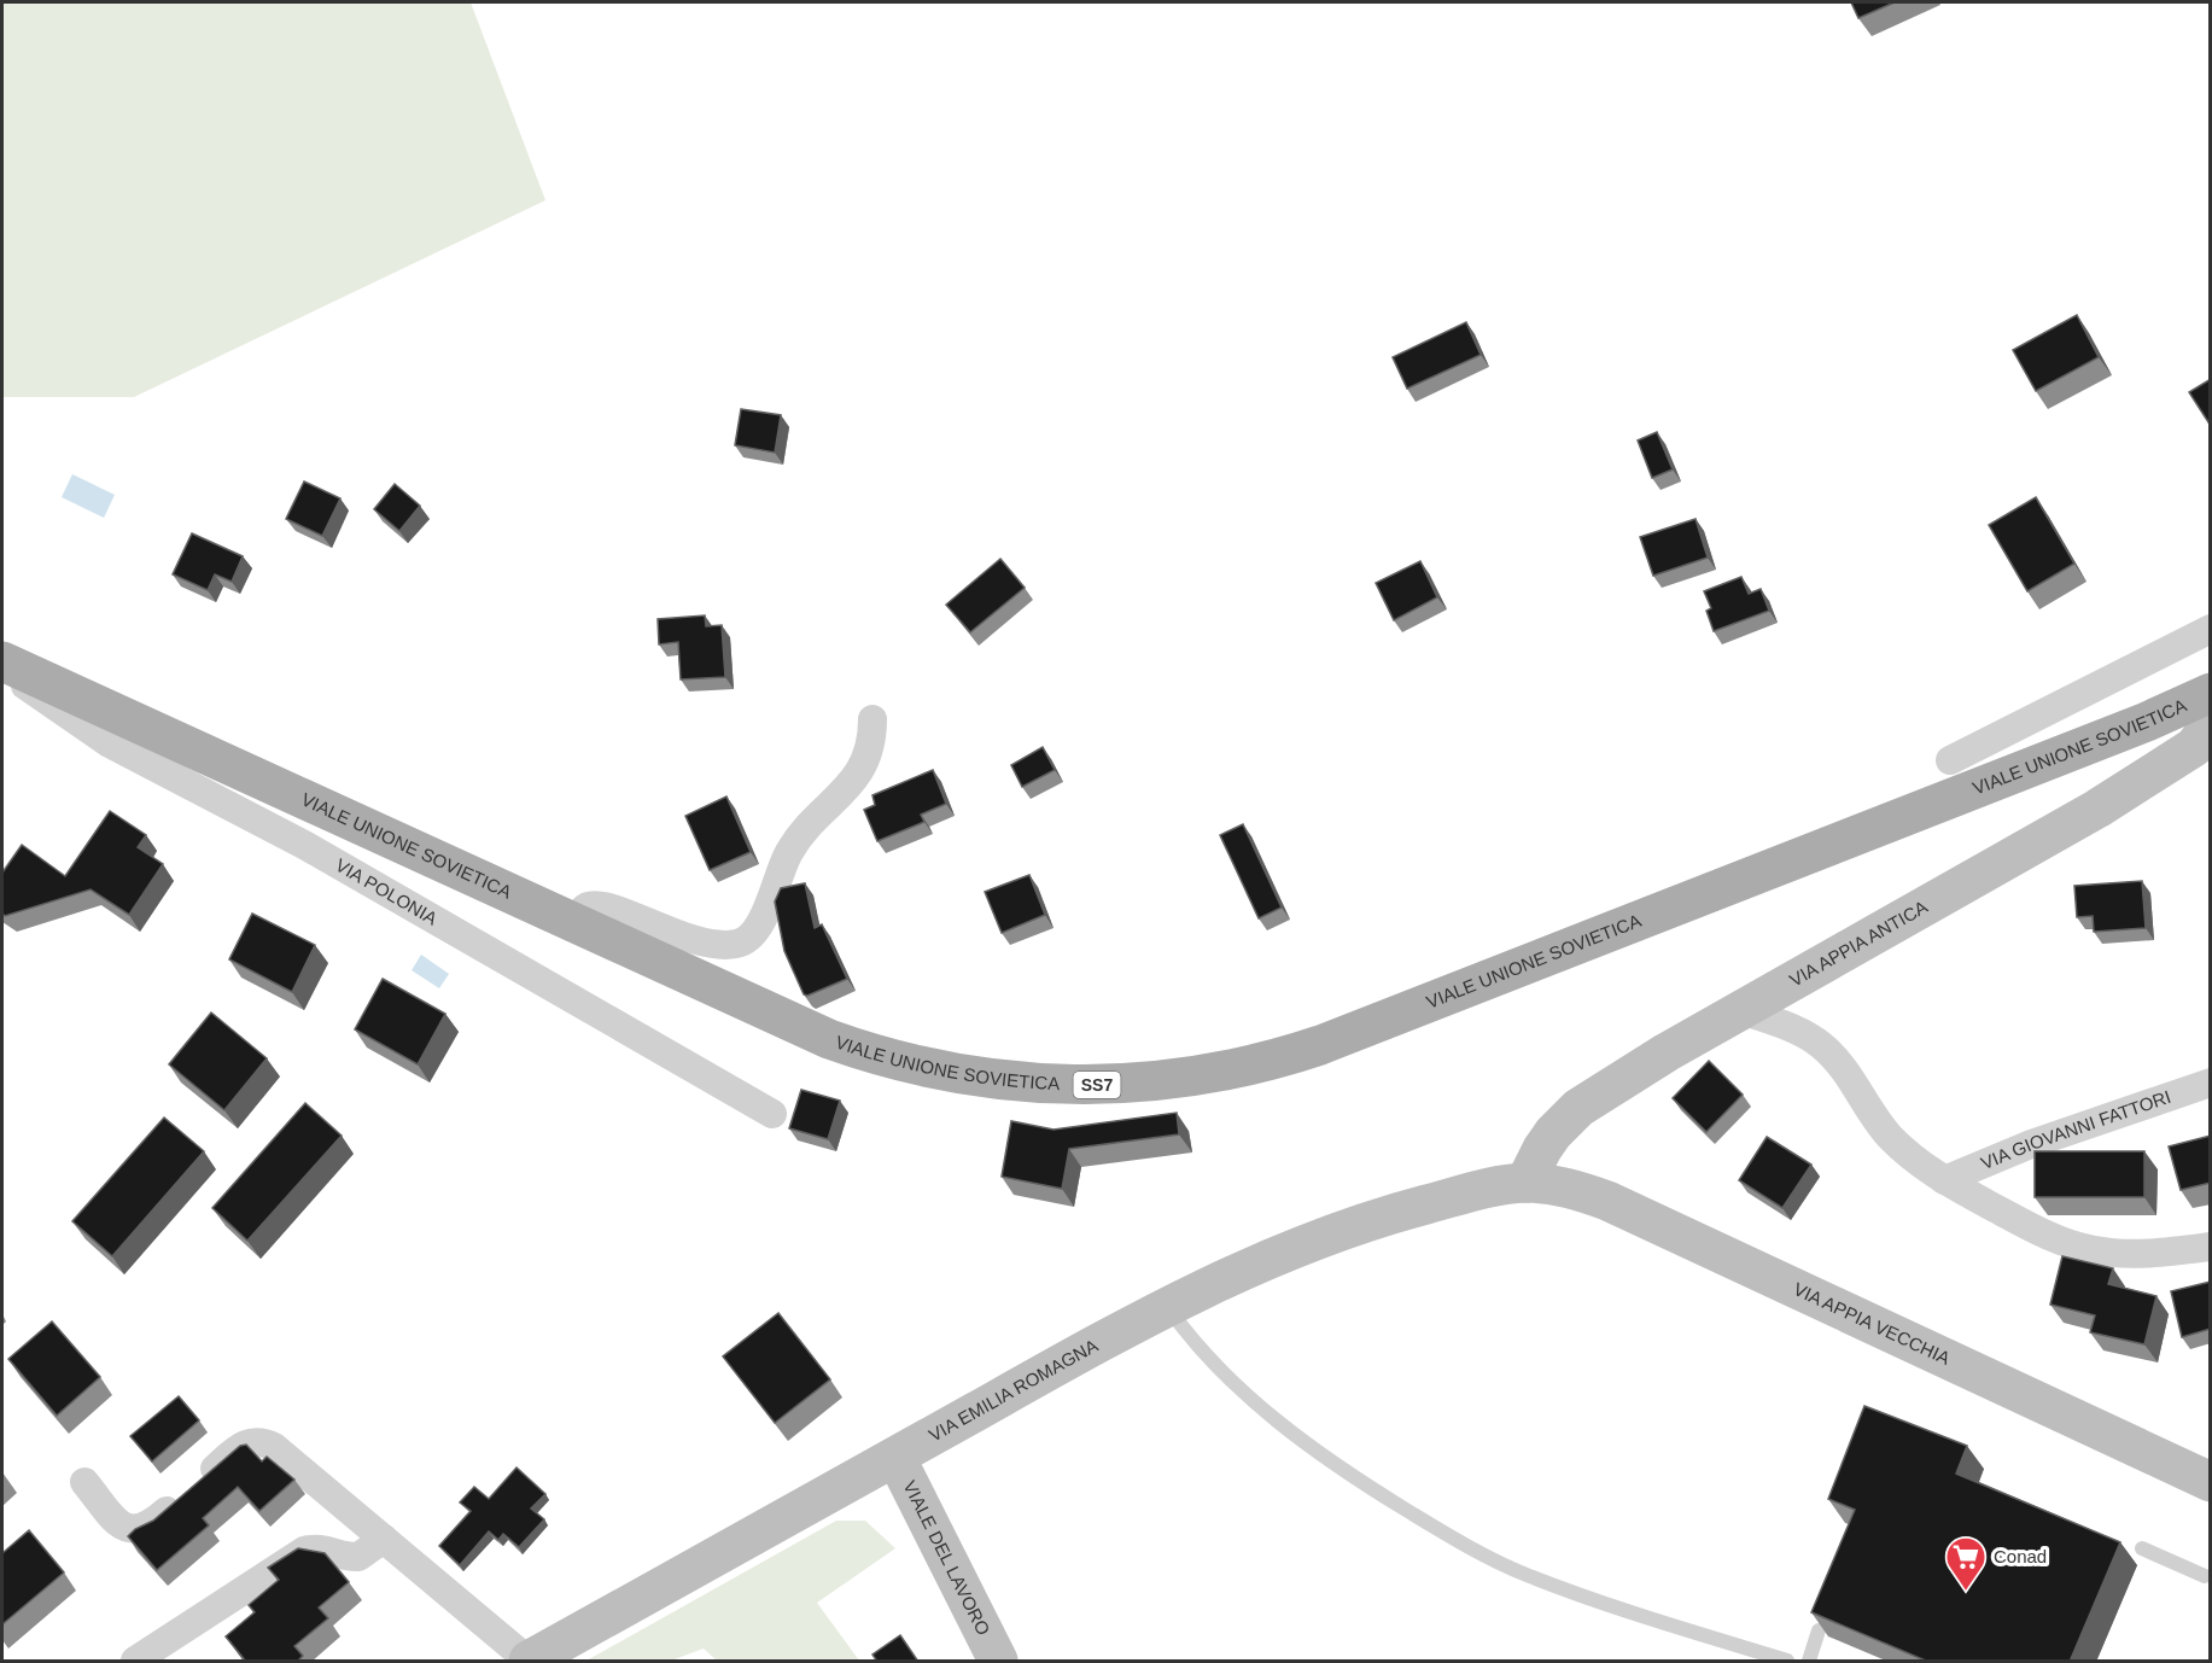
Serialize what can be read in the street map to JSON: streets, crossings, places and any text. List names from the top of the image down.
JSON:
{
  "streets": {
    "main road": [
      "VIALE UNIONE SOVIETICA",
      "VIA APPIA ANTICA",
      "SS7",
      "VIA APPIA VECCHIA",
      "VIA EMILIA ROMAGNA",
      "VIALE DEL LAVORO"
    ],
    "street": ["VIA POLONIA", "VIA GIOVANNI FATTORI"]
  },
  "crossings": [
    ["VIALE UNIONE SOVIETICA", "VIA APPIA ANTICA"],
    ["VIA APPIA ANTICA", "VIA GIOVANNI FATTORI"],
    ["VIA APPIA ANTICA", "VIA APPIA VECCHIA"],
    ["VIA APPIA ANTICA", "VIA EMILIA ROMAGNA"],
    ["VIA APPIA VECCHIA", "VIA EMILIA ROMAGNA"],
    ["VIA EMILIA ROMAGNA", "VIALE DEL LAVORO"]
  ],
  "places": {
    "supermarket": ["Conad"]
  }
}
